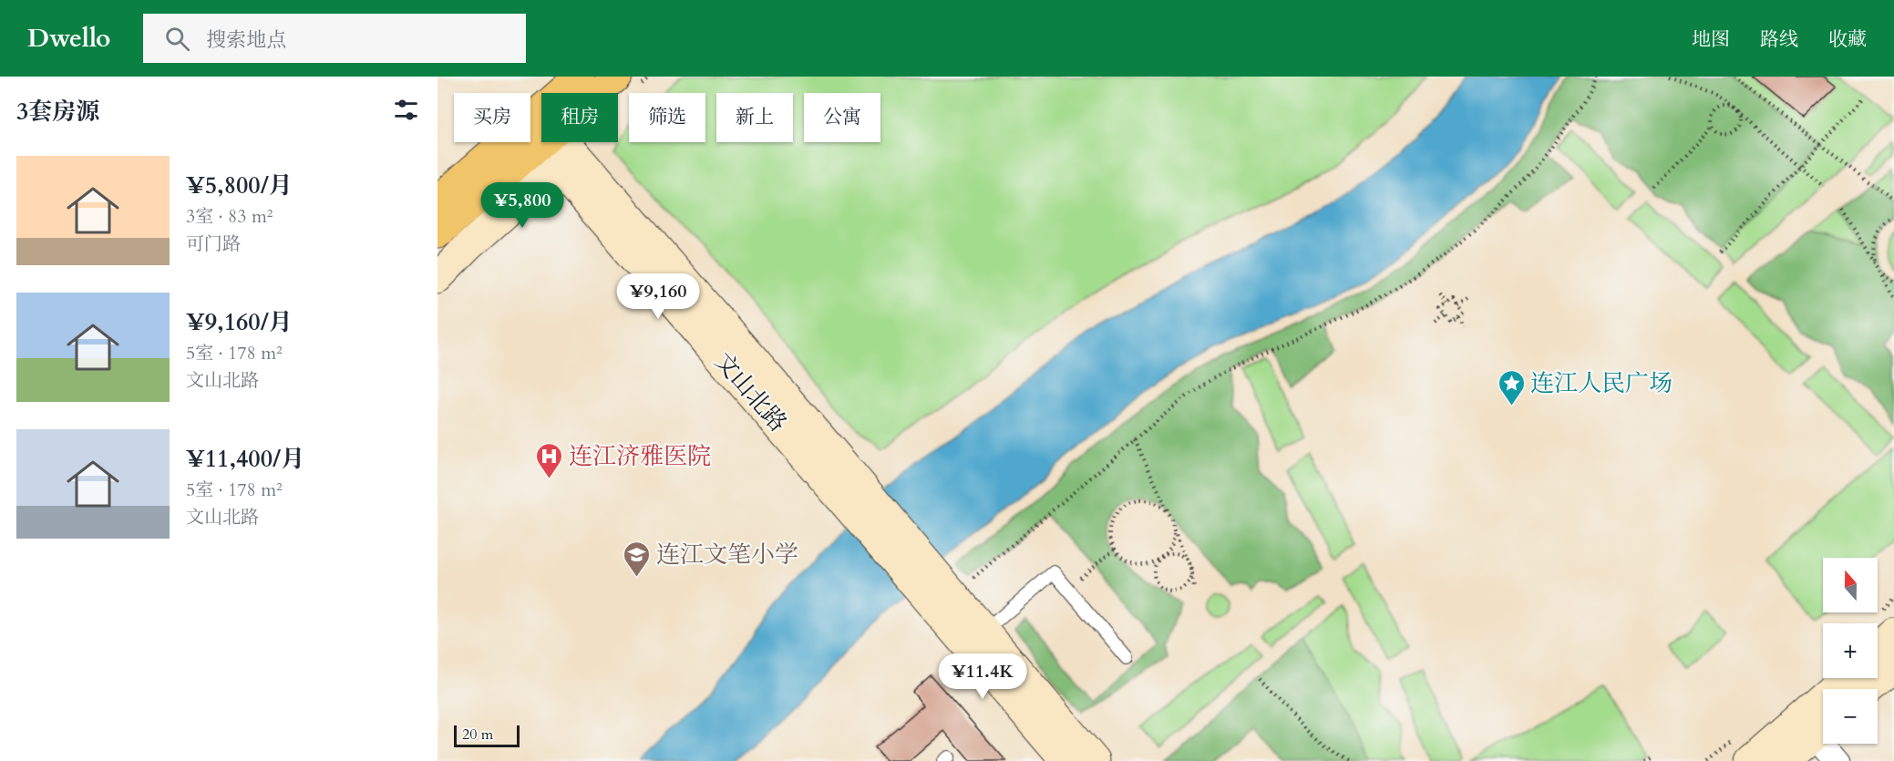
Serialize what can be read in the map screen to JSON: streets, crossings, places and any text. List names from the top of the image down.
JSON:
{
  "streets": {
    "main road": ["文山北路"]
  },
  "places": {
    "place": ["连江人民广场"],
    "hospital": ["连江济雅医院"],
    "school or university": ["连江文笔小学"]
  },
  "scale_bar": "20 m",
  "north": "top",
  "page": {
    "header": "Dwello",
    "search": "搜索地点",
    "nav": ["地图", "路线", "收藏"],
    "heading": "3套房源",
    "chip": [
      "买房",
      "租房",
      "筛选",
      "新上",
      "公寓"
    ],
    "list": [
      {
        "name": "¥5,800/月",
        "note": "3室 · 83 m² · 可门路"
      },
      {
        "name": "¥9,160/月",
        "note": "5室 · 178 m² · 文山北路"
      },
      {
        "name": "¥11,400/月",
        "note": "5室 · 178 m² · 文山北路"
      }
    ],
    "price": ["¥5,800", "¥9,160", "¥11.4K"],
    "map_buttons": ["+", "−"],
    "scale": "20 m"
  }
}
